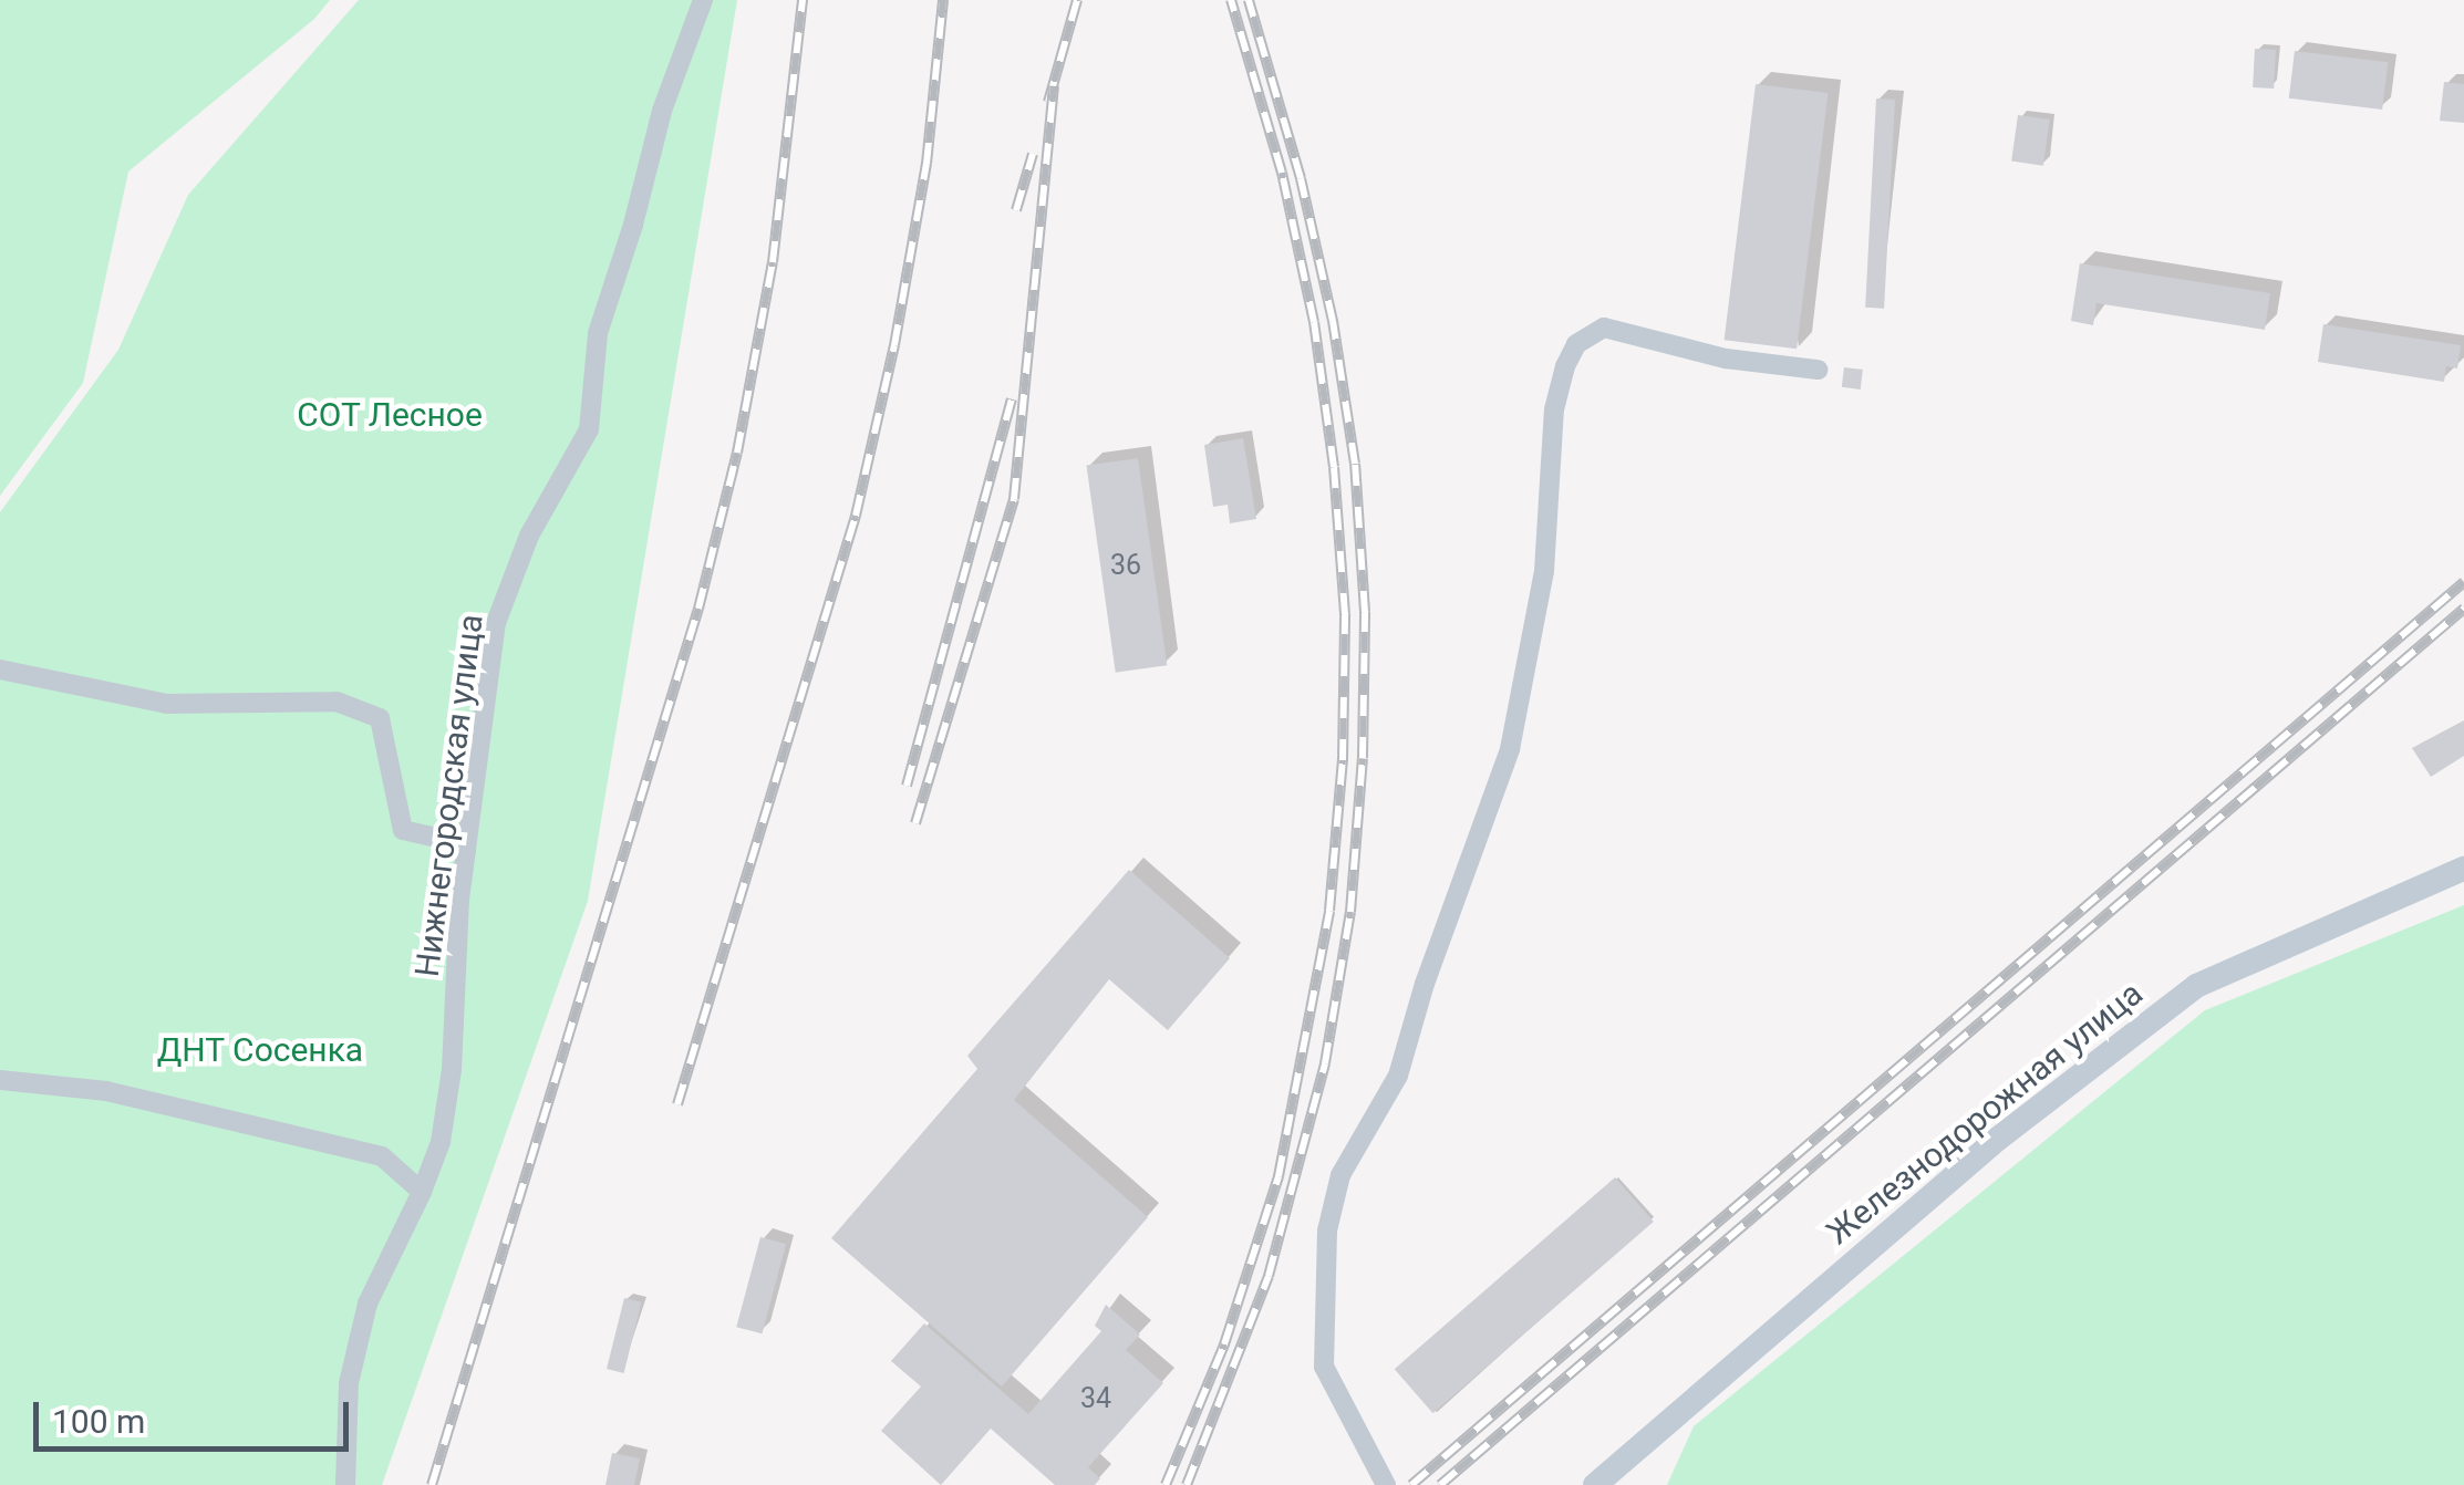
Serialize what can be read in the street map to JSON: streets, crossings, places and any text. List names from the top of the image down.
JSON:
{
  "streets": {
    "main road": ["Железнодорожная улица"],
    "street": ["Нижнегородская улица"]
  },
  "parks": ["СОТ Лесное", "ДНТ Сосенка"],
  "house_numbers": ["36", "34"],
  "scale_bar": "100 m"
}
